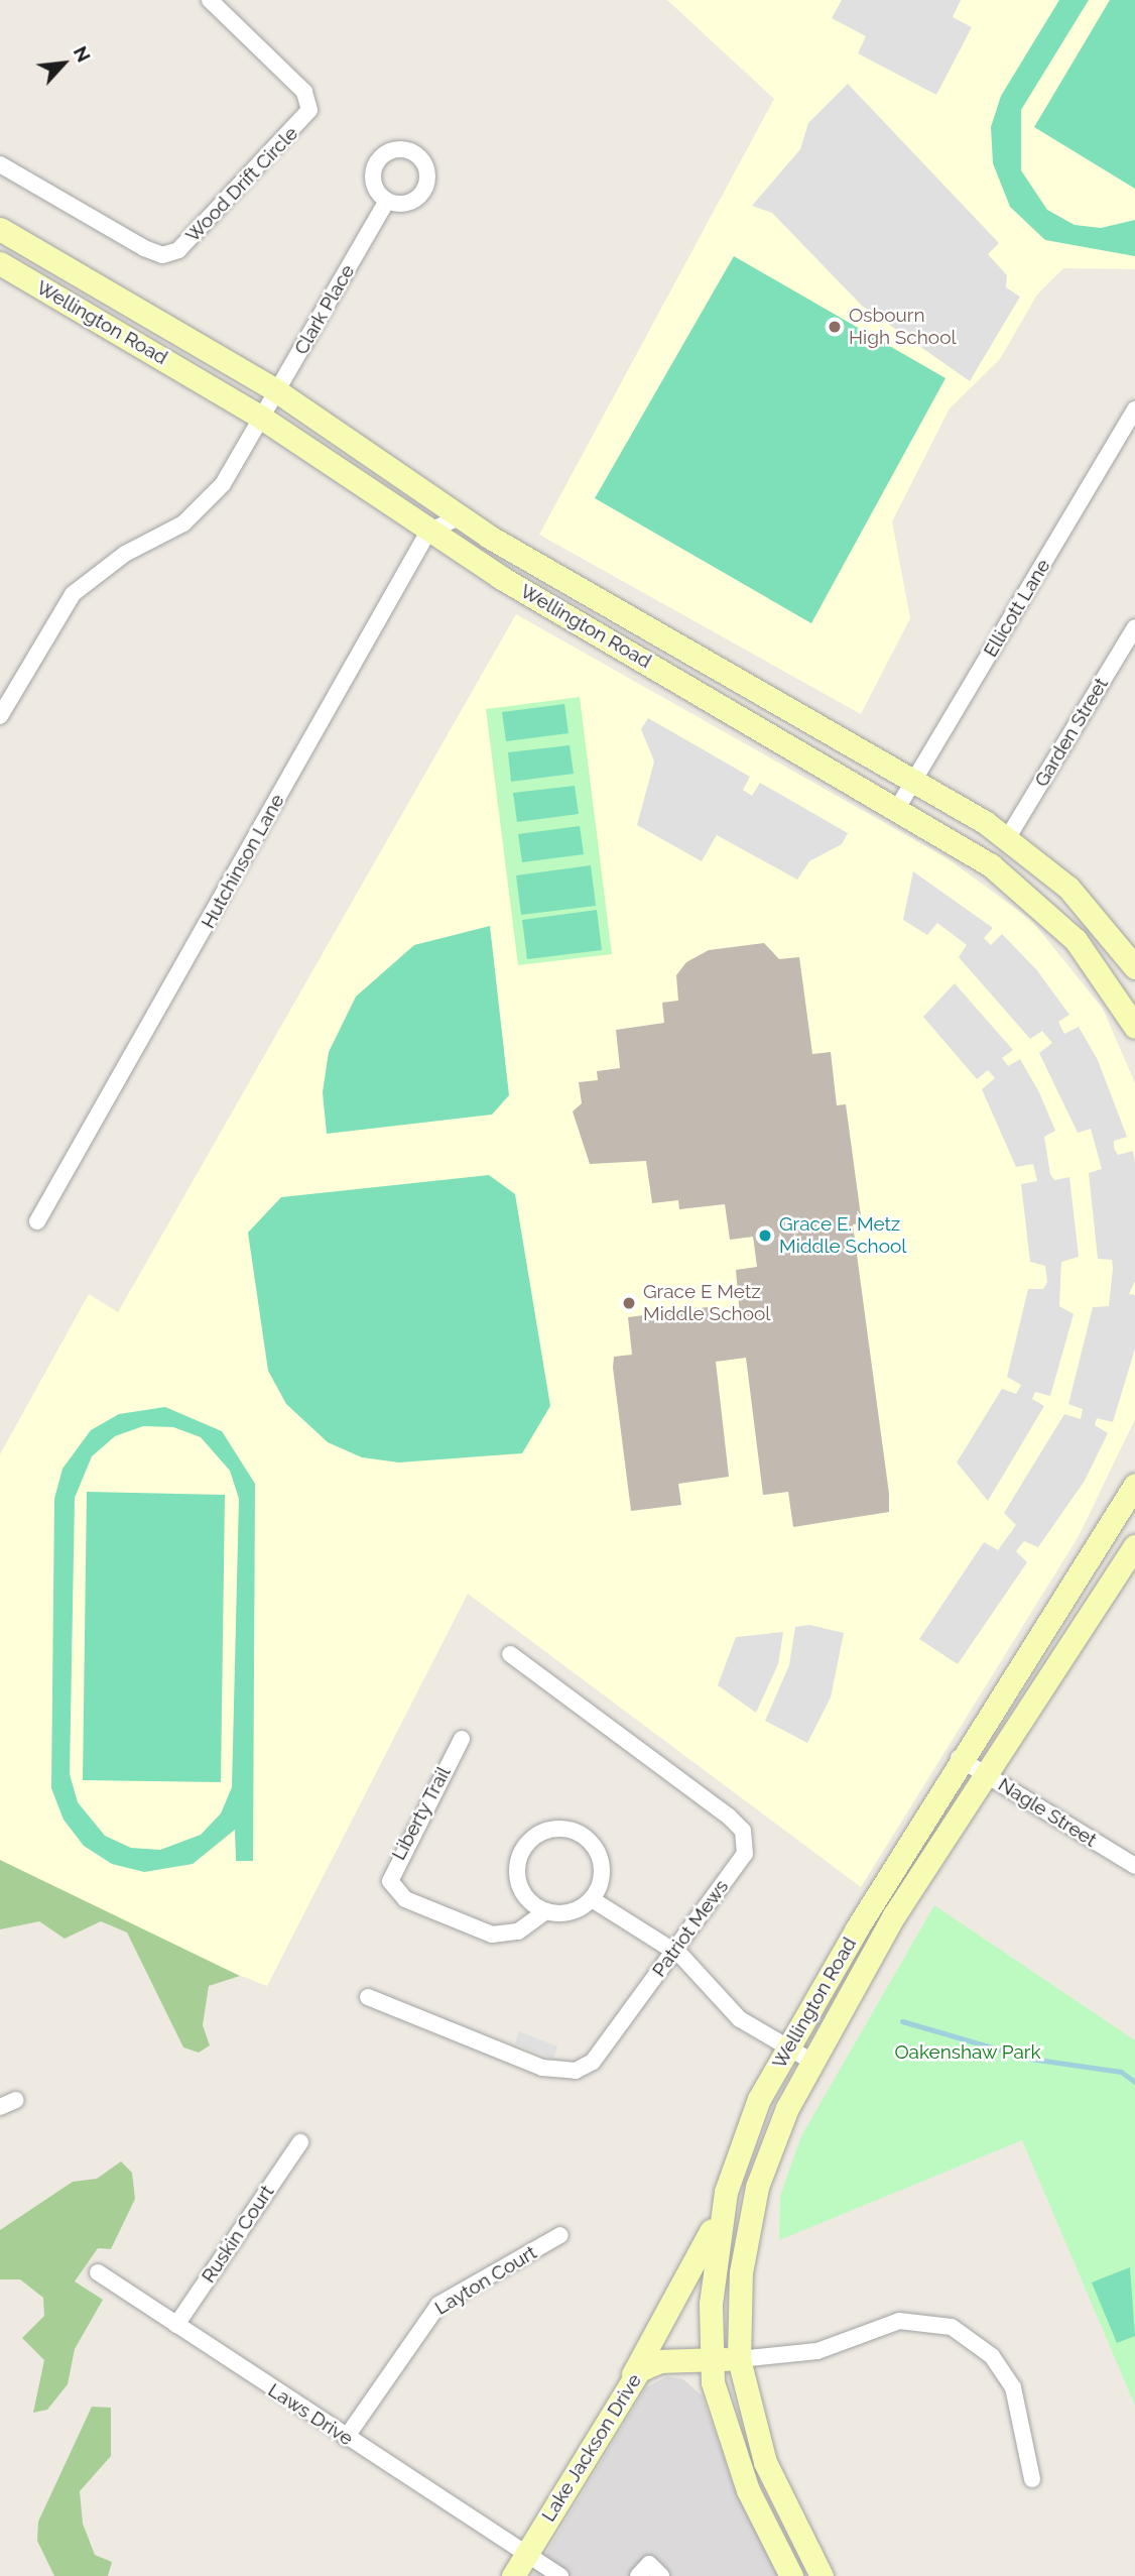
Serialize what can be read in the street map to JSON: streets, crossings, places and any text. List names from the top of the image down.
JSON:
{
  "streets": {
    "main road": ["Wellington Road", "Lake Jackson Drive"],
    "street": [
      "Wood Drift Circle",
      "Clark Place",
      "Ellicott Lane",
      "Garden Street",
      "Hutchinson Lane",
      "Nagle Street",
      "Liberty Trail",
      "Patriot Mews",
      "Ruskin Court",
      "Layton Court",
      "Laws Drive"
    ]
  },
  "crossings": [
    ["Clark Place", "Wellington Road"],
    ["Wellington Road", "Ellicott Lane"],
    ["Wellington Road", "Garden Street"],
    ["Wellington Road", "Hutchinson Lane"],
    ["Wellington Road", "Nagle Street"],
    ["Wellington Road", "Lake Jackson Drive"],
    ["Ruskin Court", "Laws Drive"],
    ["Layton Court", "Laws Drive"],
    ["Laws Drive", "Lake Jackson Drive"]
  ],
  "parks": ["Oakenshaw Park"],
  "places": ["Osbourn High School", "Grace E. Metz Middle School", "Grace E Metz Middle School"],
  "north": "top right"
}
